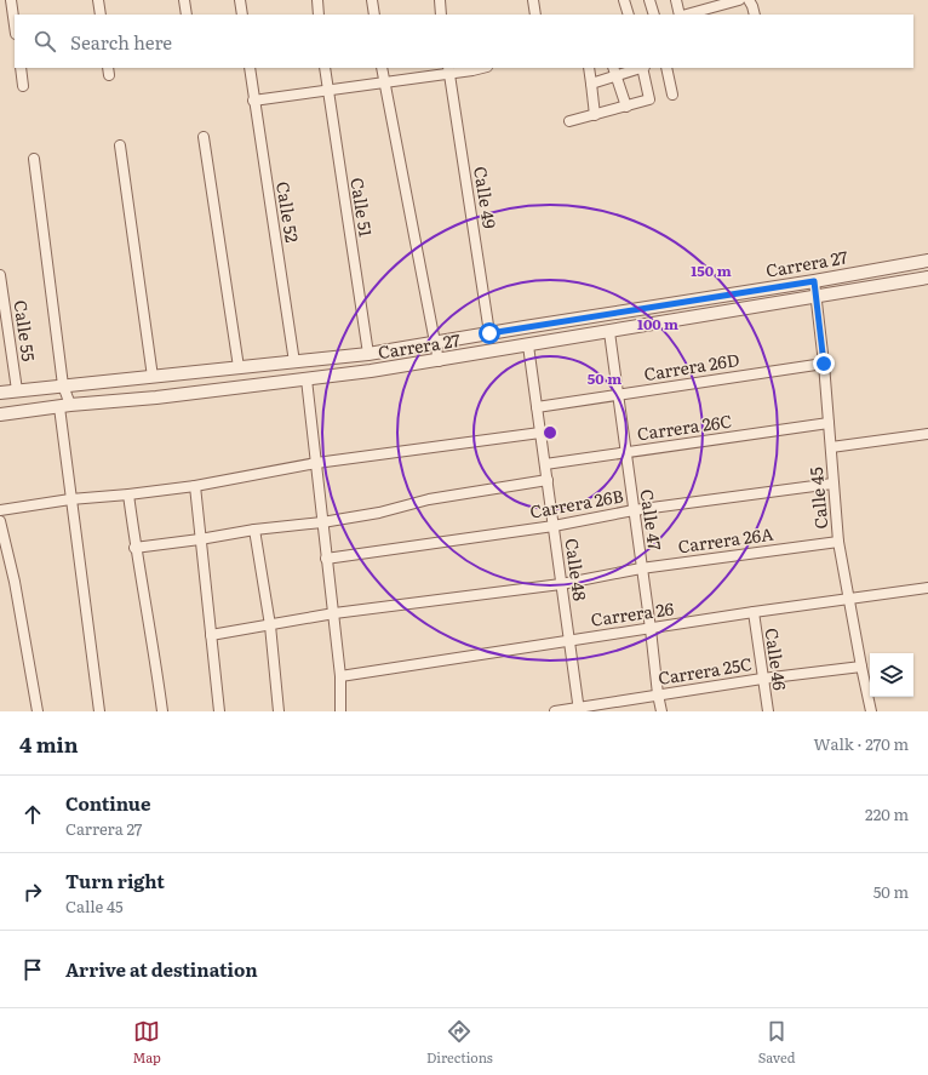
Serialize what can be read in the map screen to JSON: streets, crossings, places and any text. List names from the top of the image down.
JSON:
{
  "streets": {
    "street": [
      "Calle 49",
      "Calle 51",
      "Calle 52",
      "Carrera 27",
      "Calle 55",
      "Carrera 26D",
      "Carrera 26C",
      "Calle 45",
      "Carrera 26B",
      "Calle 47",
      "Carrera 26A",
      "Calle 48",
      "Carrera 26",
      "Calle 46",
      "Carrera 25C"
    ]
  },
  "crossings": [
    ["Calle 49", "Carrera 27"],
    ["Calle 51", "Carrera 27"],
    ["Calle 52", "Carrera 27"],
    ["Carrera 27", "Calle 55"],
    ["Carrera 27", "Calle 45"],
    ["Carrera 27", "Calle 47"],
    ["Carrera 27", "Calle 48"],
    ["Carrera 26D", "Calle 45"],
    ["Carrera 26D", "Calle 47"],
    ["Carrera 26D", "Calle 48"],
    ["Carrera 26C", "Calle 45"],
    ["Carrera 26C", "Calle 47"],
    ["Carrera 26C", "Calle 48"],
    ["Calle 45", "Carrera 26B"],
    ["Calle 45", "Carrera 26A"],
    ["Calle 45", "Carrera 26"],
    ["Calle 45", "Carrera 25C"],
    ["Carrera 26B", "Calle 47"],
    ["Carrera 26B", "Calle 48"],
    ["Calle 47", "Carrera 26A"],
    ["Calle 47", "Carrera 26"],
    ["Calle 47", "Carrera 25C"],
    ["Carrera 26A", "Calle 48"],
    ["Calle 48", "Carrera 26"],
    ["Calle 48", "Carrera 25C"],
    ["Carrera 26", "Calle 46"],
    ["Calle 46", "Carrera 25C"]
  ],
  "page": {
    "search": "Search here",
    "heading": ["4 min", "Walk · 270 m"],
    "list": [
      ["Continue", "Carrera 27", "220 m"],
      ["Turn right", "Calle 45", "50 m"],
      "Arrive at destination"
    ],
    "nav": ["Map", "Directions", "Saved"]
  },
  "rings": ["150 m", "100 m", "50 m"]
}
